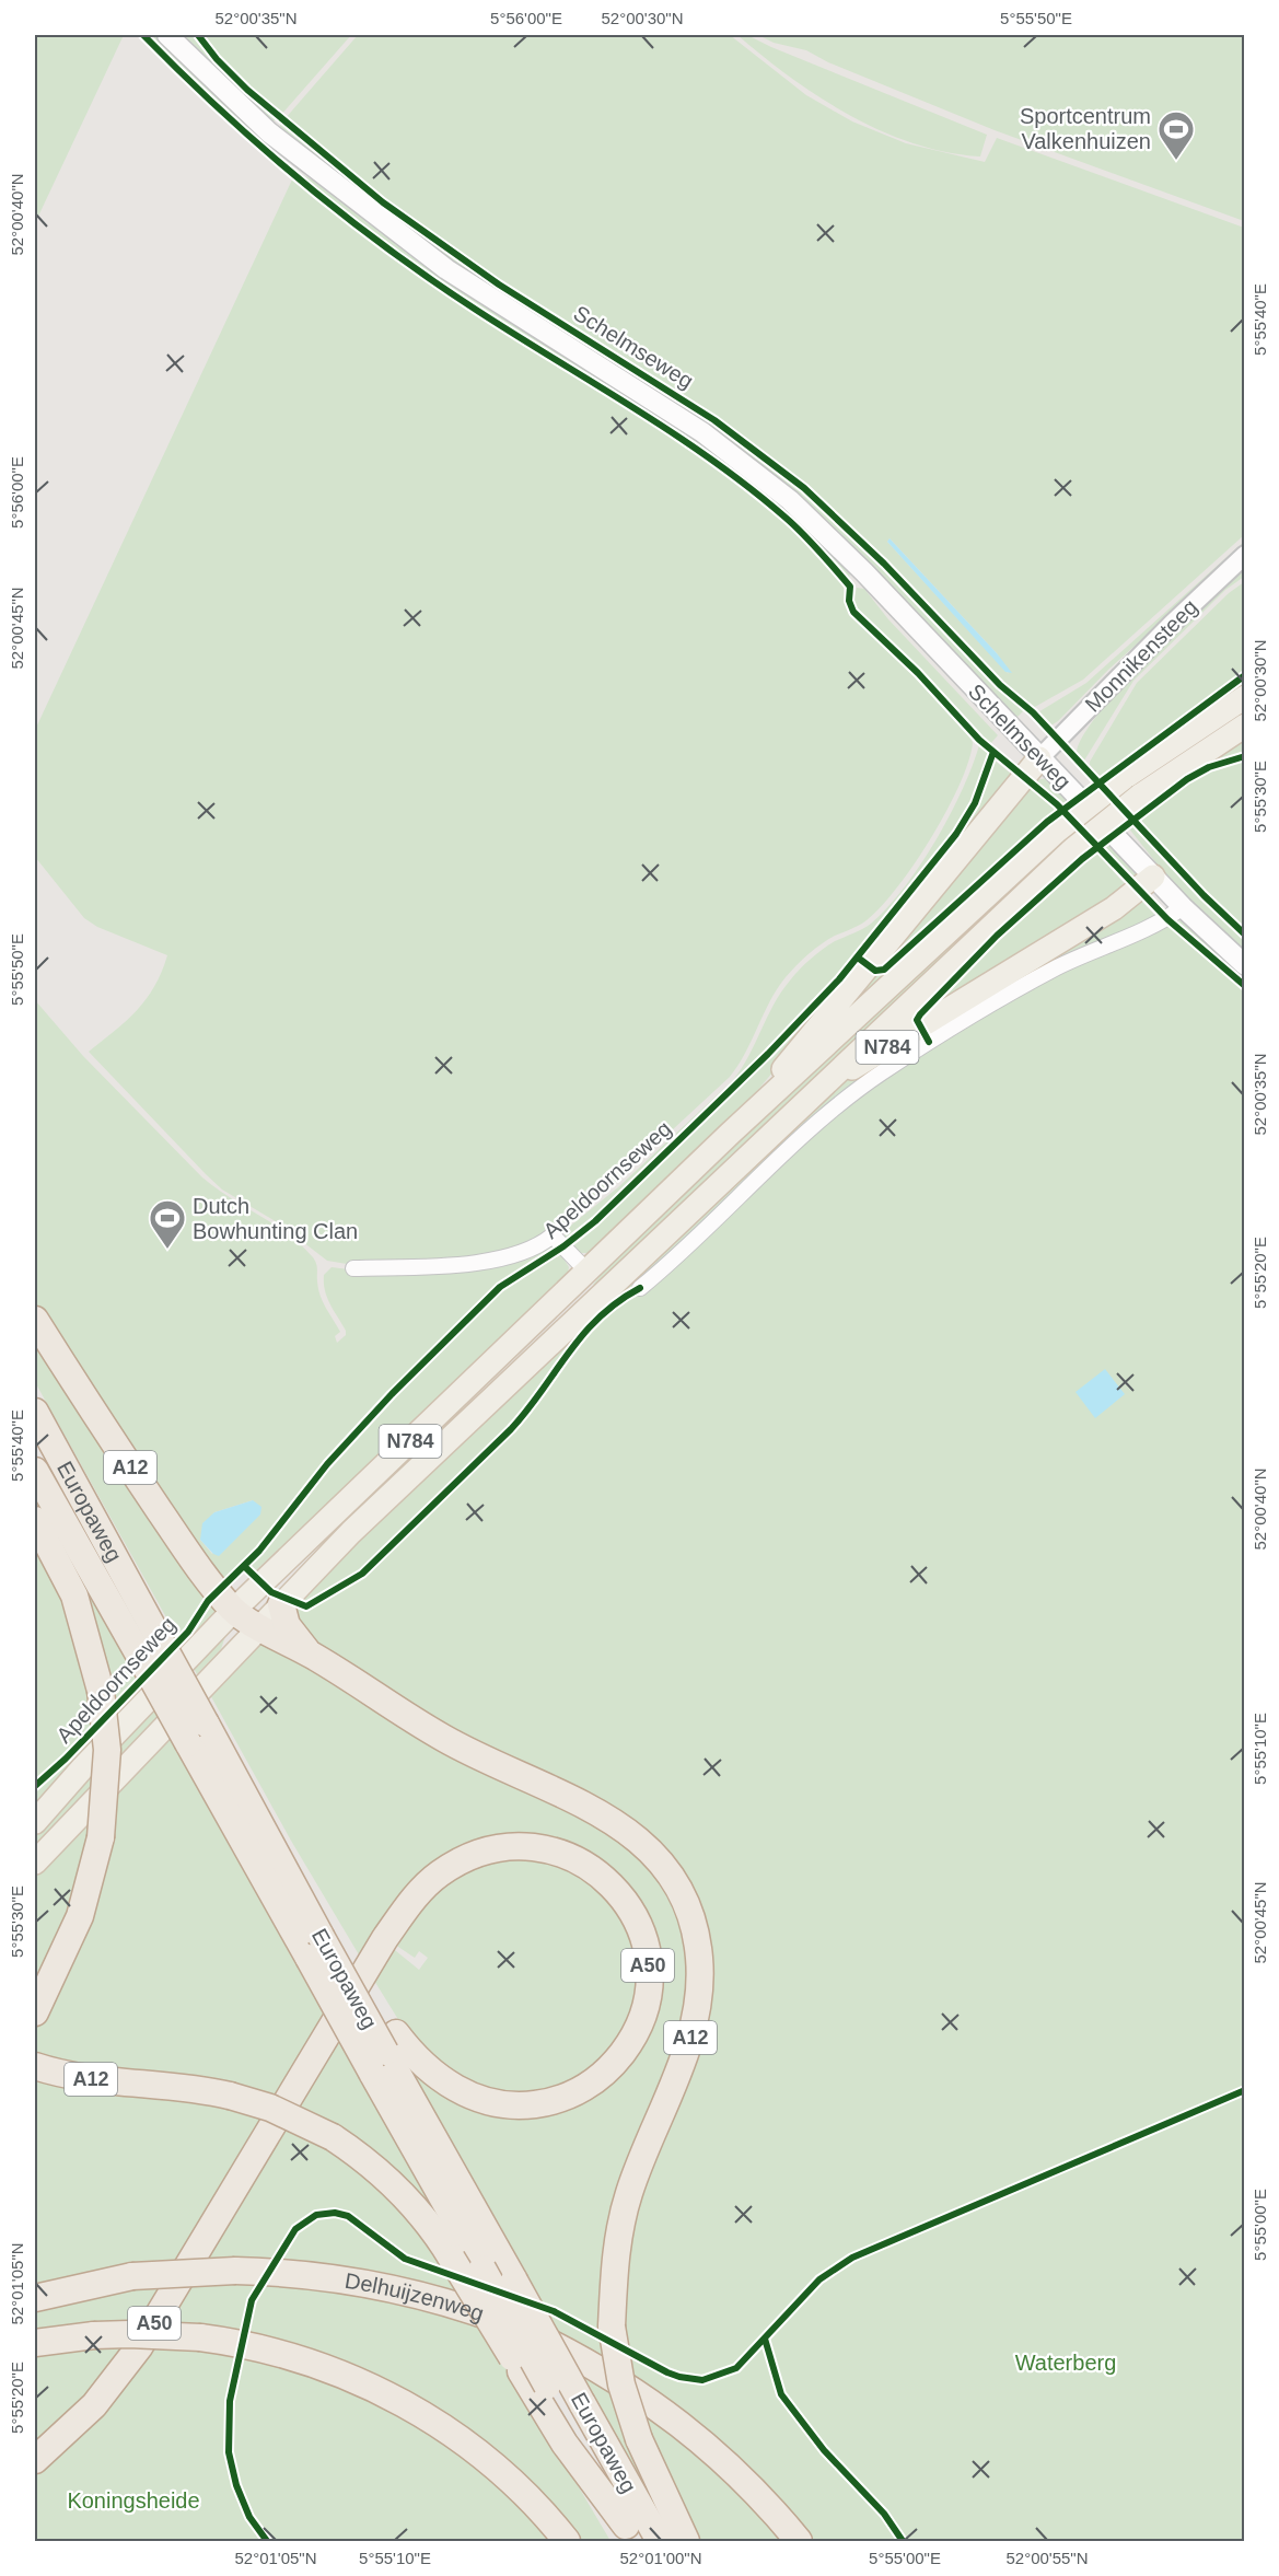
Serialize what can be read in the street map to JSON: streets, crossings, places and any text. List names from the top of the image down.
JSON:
{
  "streets": {
    "highway": [
      "A12",
      "Europaweg",
      "A50",
      "Delhuijzenweg"
    ],
    "main road": ["Schelmseweg", "N784", "Apeldoornseweg"],
    "street": ["Monnikensteeg"]
  },
  "crossings": [
    ["Schelmseweg", "Monnikensteeg"],
    ["Schelmseweg", "N784"],
    ["Monnikensteeg", "N784"],
    ["N784", "Apeldoornseweg"],
    ["N784", "A12"],
    ["Apeldoornseweg", "A12"],
    ["A12", "Europaweg"],
    ["Europaweg", "A50"]
  ],
  "parks": ["Waterberg", "Koningsheide"],
  "places": {
    "sports": ["Sportcentrum Valkenhuizen", "Dutch Bowhunting Clan"]
  },
  "coordinates": [
    "52°00'35\"N",
    "5°56'00\"E",
    "52°00'30\"N",
    "5°55'50\"E",
    "52°00'40\"N",
    "5°55'40\"E",
    "52°00'45\"N",
    "5°55'30\"E",
    "5°55'20\"E",
    "5°55'10\"E",
    "5°55'00\"E",
    "52°01'05\"N",
    "52°01'00\"N",
    "52°00'55\"N"
  ]
}
